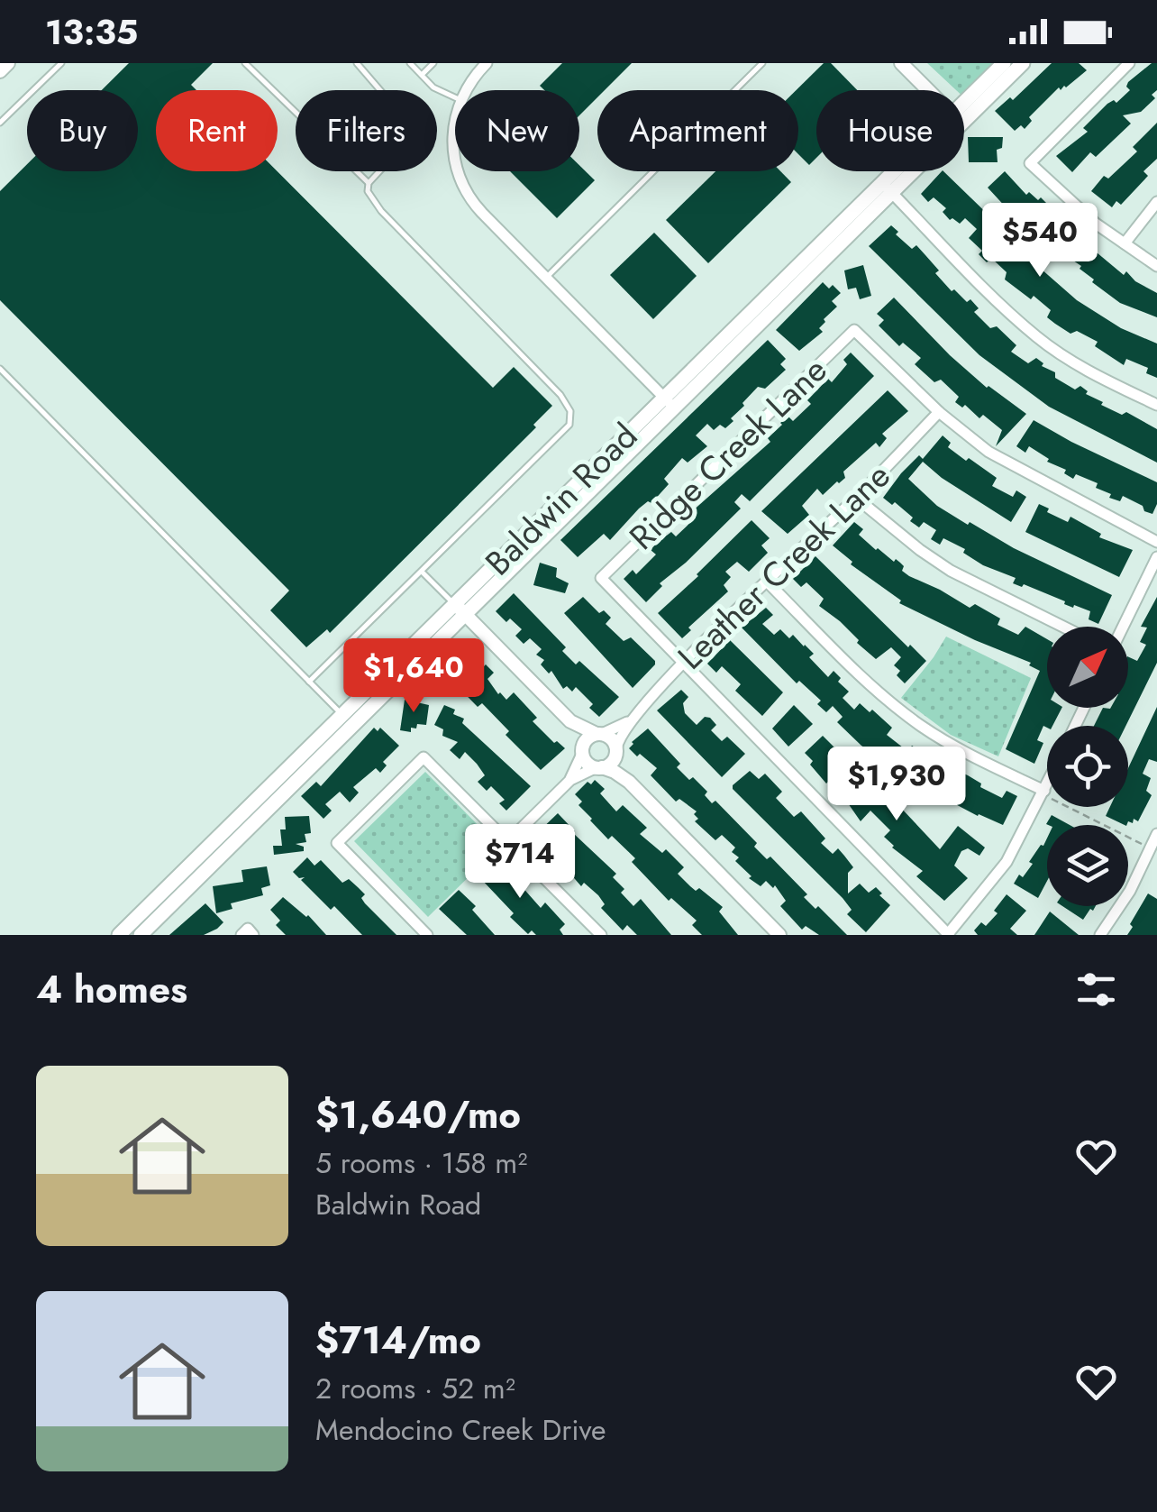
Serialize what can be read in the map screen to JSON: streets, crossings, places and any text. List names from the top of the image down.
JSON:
{
  "streets": {
    "main road": ["Baldwin Road"],
    "street": ["Ridge Creek Lane", "Leather Creek Lane"]
  },
  "crossings": [
    ["Ridge Creek Lane", "Leather Creek Lane"]
  ],
  "north": "top right",
  "page": {
    "status": "13:35",
    "chip": [
      "Buy",
      "Rent",
      "Filters",
      "New",
      "Apartment",
      "House"
    ],
    "price": [
      "$540",
      "$1,640",
      "$1,930",
      "$714"
    ],
    "heading": "4 homes",
    "list": [
      {
        "name": "$1,640/mo",
        "note": "5 rooms · 158 m² · Baldwin Road"
      },
      {
        "name": "$714/mo",
        "note": "2 rooms · 52 m² · Mendocino Creek Drive"
      }
    ]
  }
}
